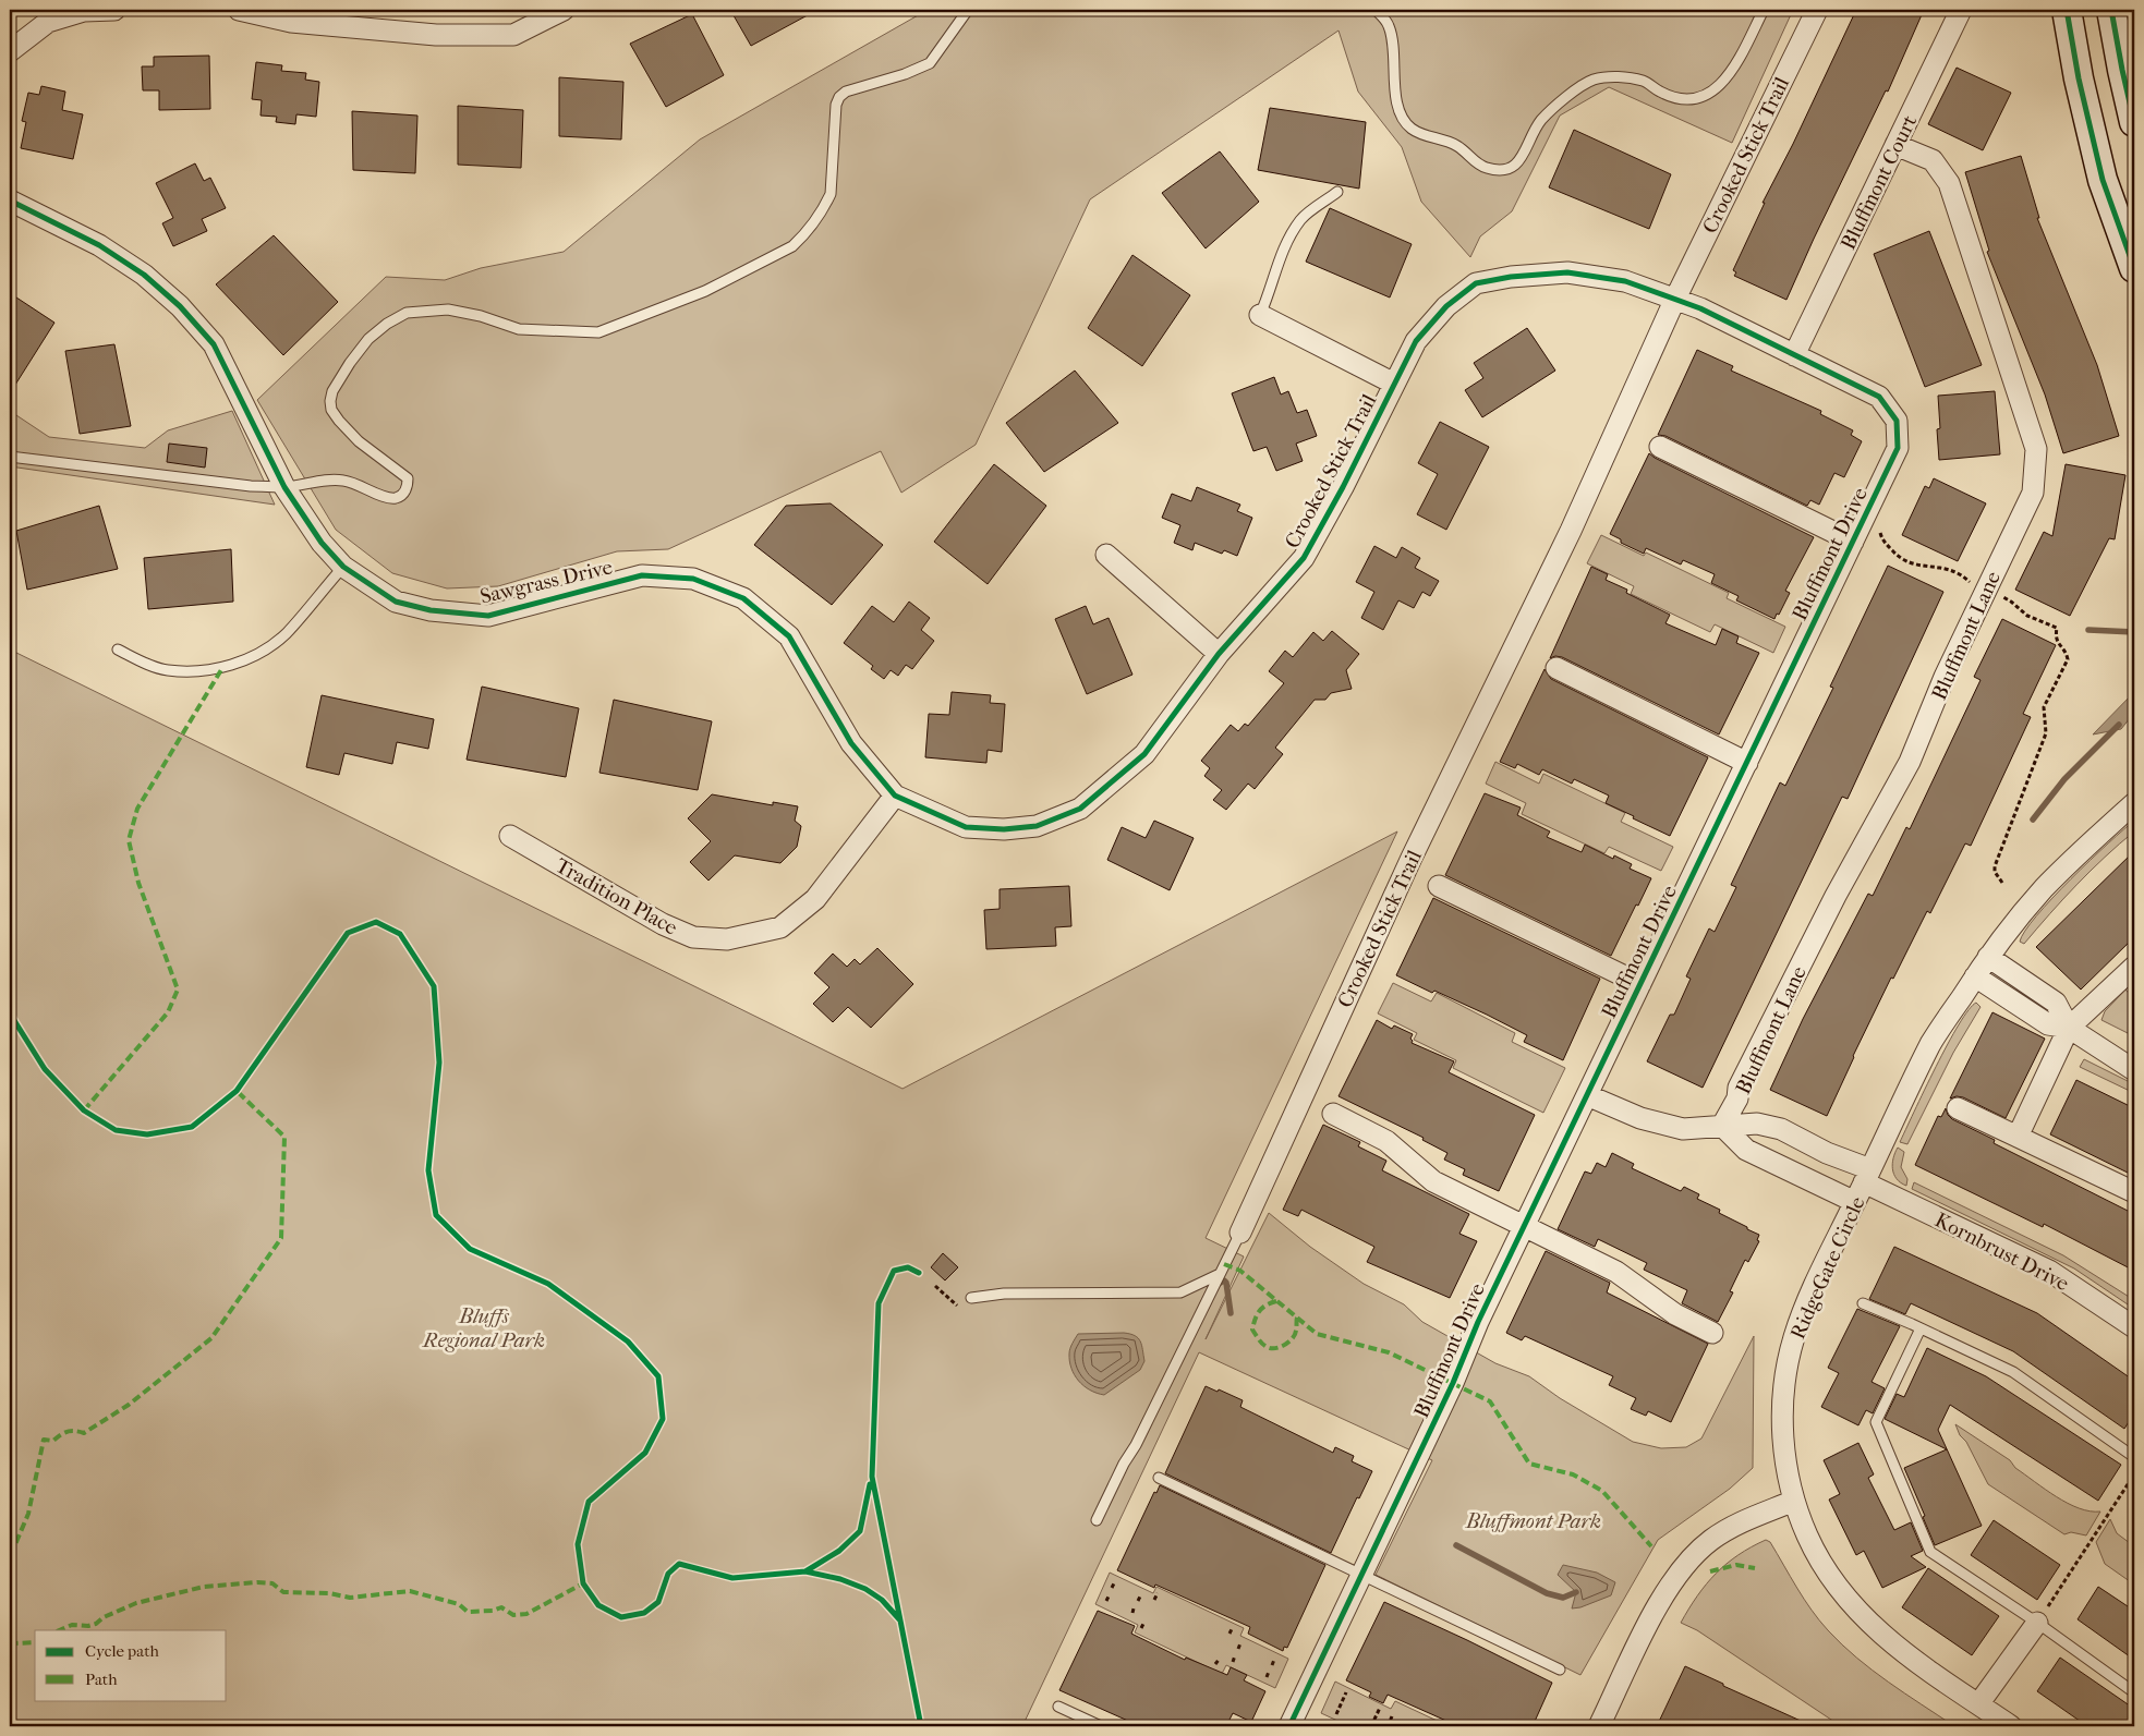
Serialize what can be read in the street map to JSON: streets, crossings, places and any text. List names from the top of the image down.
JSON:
{
  "streets": {
    "street": [
      "Crooked Stick Trail",
      "Bluffmont Court",
      "Bluffmont Drive",
      "Sawgrass Drive",
      "Bluffmont Lane",
      "Tradition Place",
      "Kornbrust Drive",
      "RidgeGate Circle"
    ]
  },
  "crossings": [
    ["Crooked Stick Trail", "Bluffmont Drive"],
    ["Crooked Stick Trail", "Sawgrass Drive"],
    ["Bluffmont Court", "Bluffmont Drive"],
    ["Bluffmont Court", "Bluffmont Lane"],
    ["Bluffmont Drive", "Kornbrust Drive"],
    ["Sawgrass Drive", "Tradition Place"],
    ["Bluffmont Lane", "Kornbrust Drive"],
    ["Kornbrust Drive", "RidgeGate Circle"]
  ],
  "parks": ["Bluffs Regional Park", "Bluffmont Park"],
  "legend": ["Cycle path", "Path"]
}
